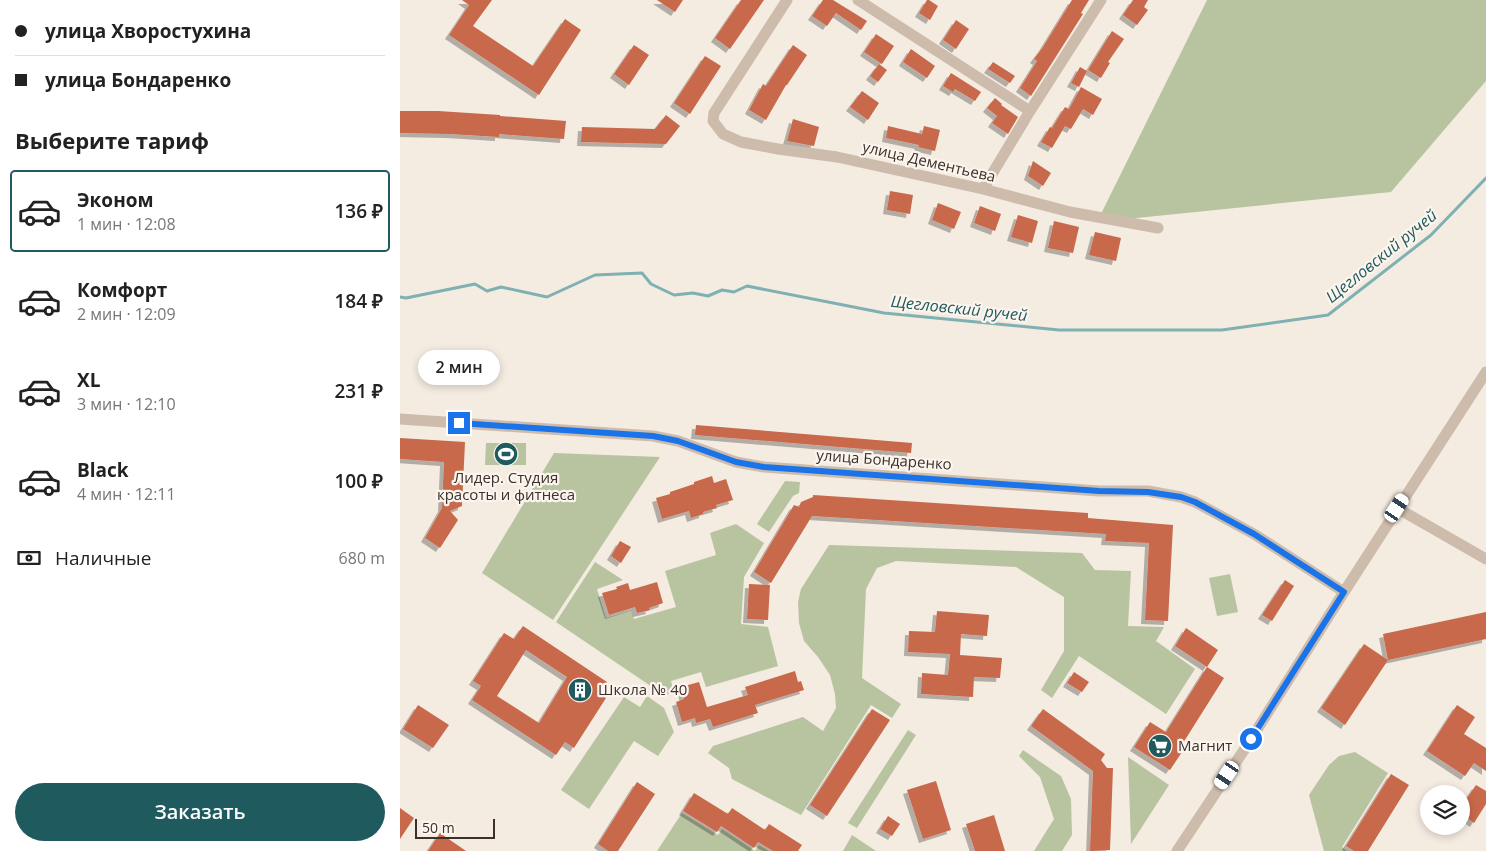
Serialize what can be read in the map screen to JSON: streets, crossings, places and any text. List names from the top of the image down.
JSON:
{
  "streets": {
    "street": ["улица Дементьева", "улица Бондаренко"]
  },
  "water": ["Щегловский ручей"],
  "places": {
    "sports": ["Лидер. Студия красоты и фитнеса"],
    "building": ["Школа № 40"],
    "supermarket": ["Магнит"]
  },
  "scale_bar": "50 m",
  "page": {
    "banner": ["улица Хворостухина", "улица Бондаренко"],
    "heading": "Выберите тариф",
    "list": [
      {
        "name": "Эконом",
        "note": "1 мин · 12:08",
        "value": "136 ₽"
      },
      {
        "name": "Комфорт",
        "note": "2 мин · 12:09",
        "value": "184 ₽"
      },
      {
        "name": "XL",
        "note": "3 мин · 12:10",
        "value": "231 ₽"
      },
      {
        "name": "Black",
        "note": "4 мин · 12:11",
        "value": "100 ₽"
      }
    ],
    "bubble": "2 мин",
    "pay": ["Наличные", "680 m"],
    "buttons": "Заказать",
    "scale": "50 m"
  }
}
